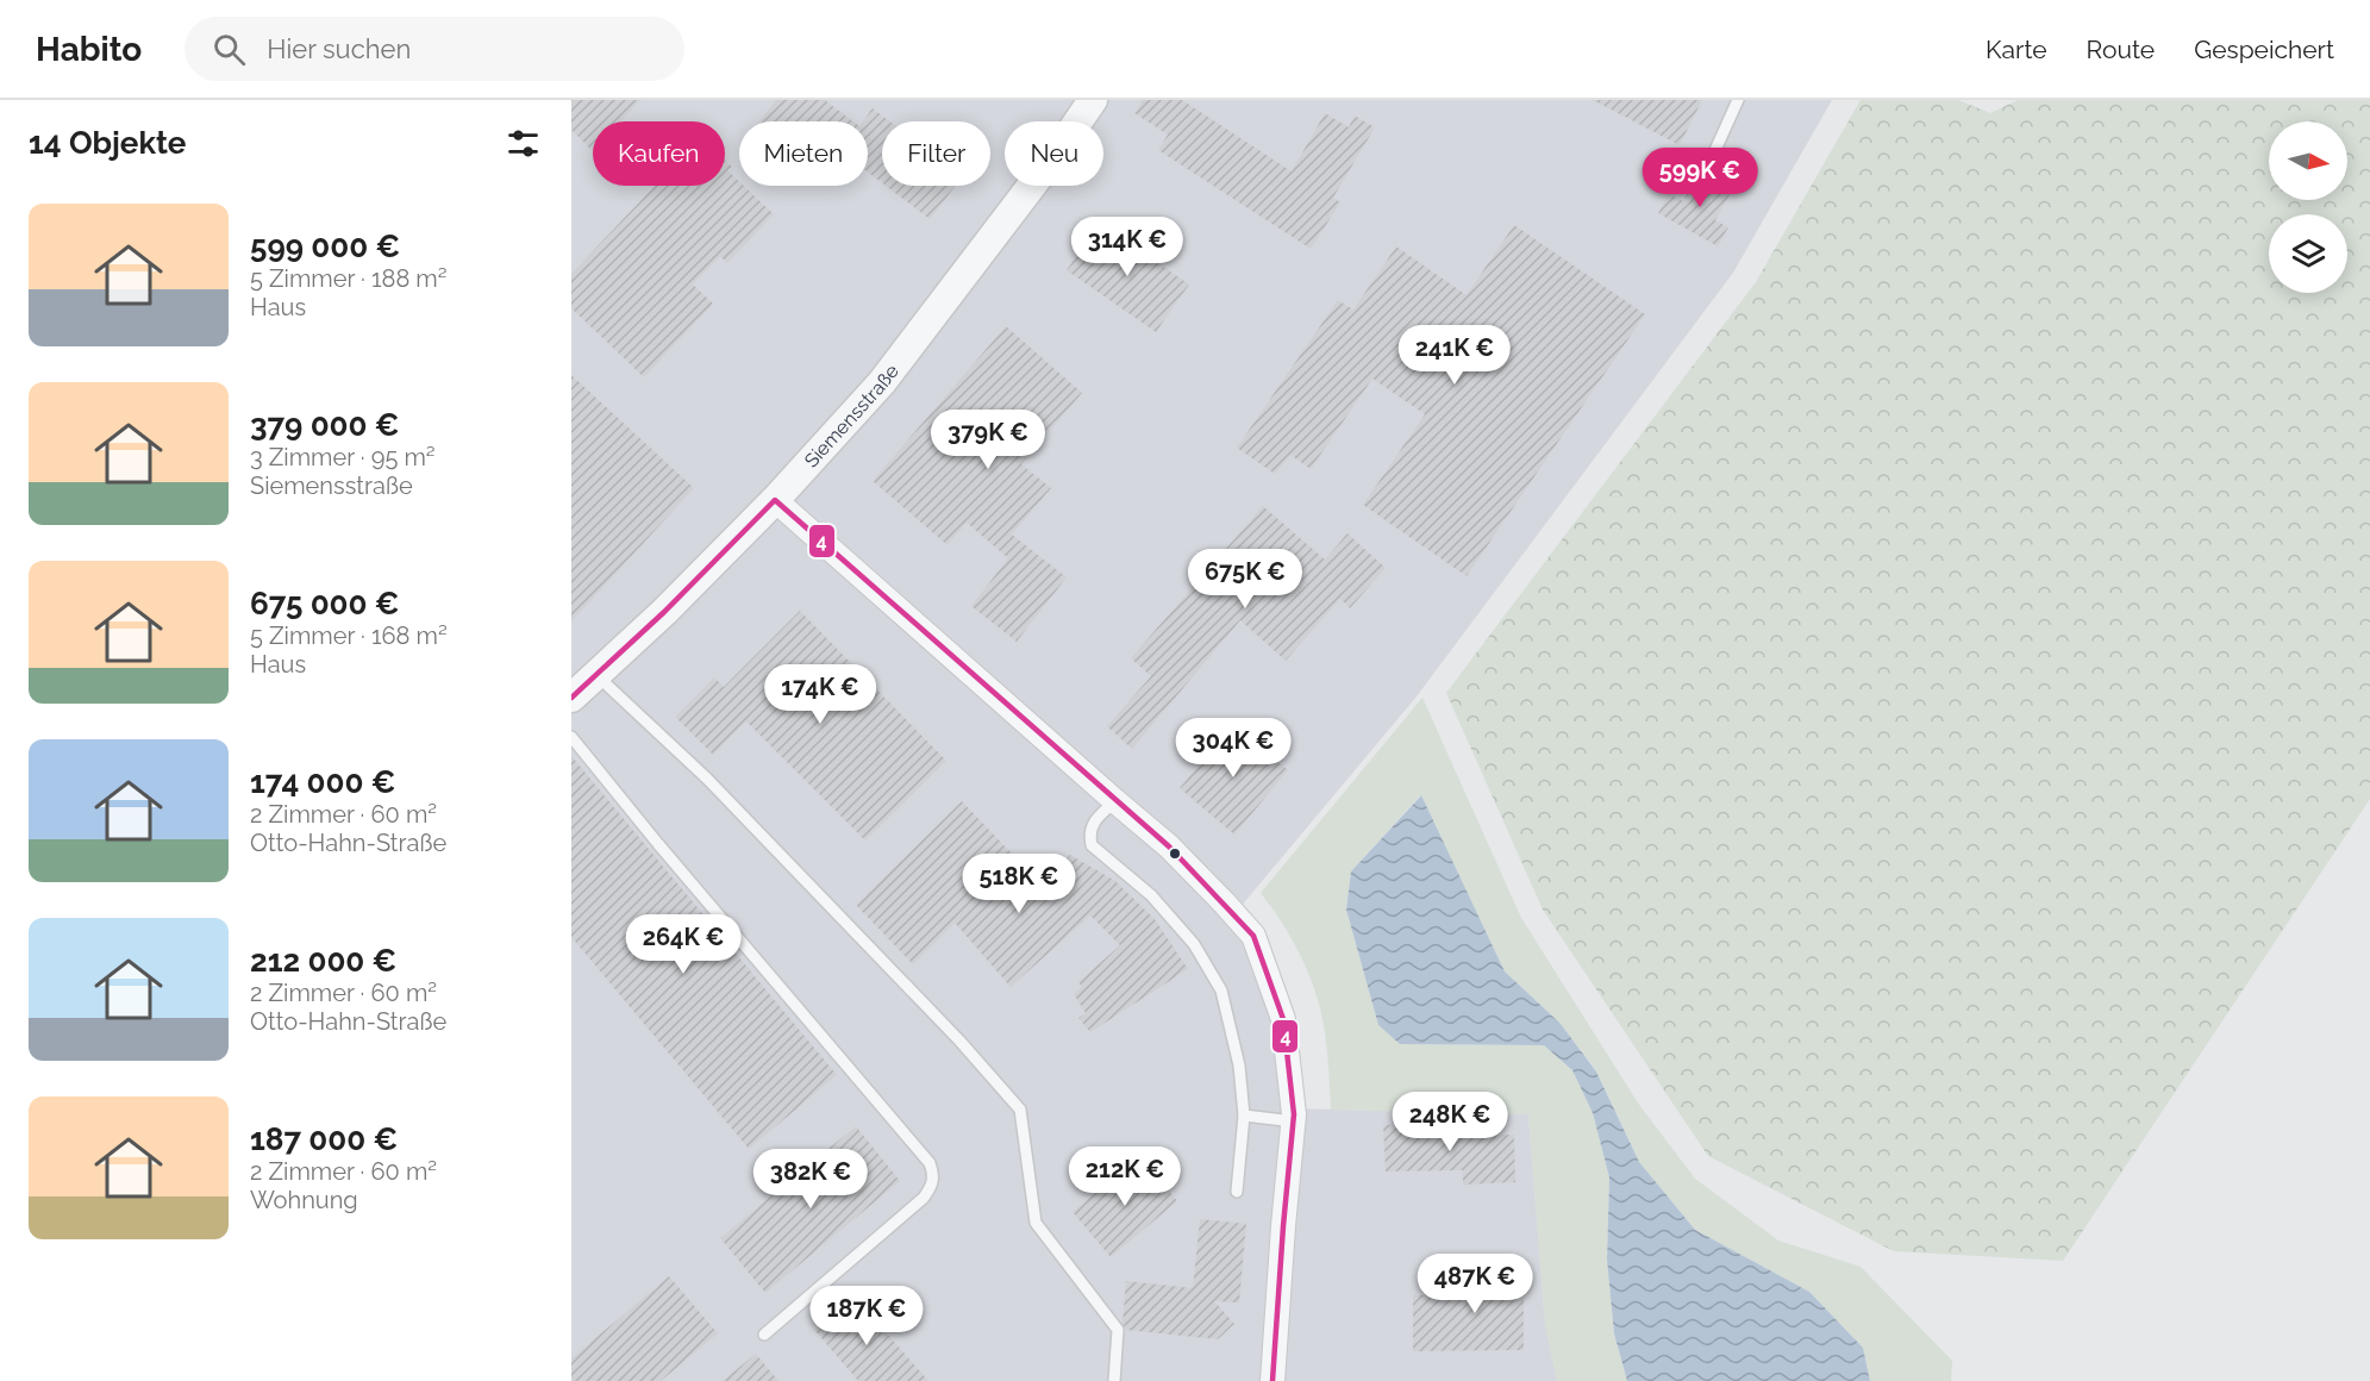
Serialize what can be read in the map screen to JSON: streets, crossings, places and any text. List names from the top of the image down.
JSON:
{
  "streets": {
    "street": ["Siemensstraße"]
  },
  "lines": ["transit line 4"],
  "north": "right",
  "page": {
    "header": "Habito",
    "search": "Hier suchen",
    "nav": ["Karte", "Route", "Gespeichert"],
    "heading": "14 Objekte",
    "chip": [
      "Kaufen",
      "Mieten",
      "Filter",
      "Neu"
    ],
    "price": [
      "599K €",
      "314K €",
      "241K €",
      "379K €",
      "675K €",
      "174K €",
      "304K €",
      "518K €",
      "264K €",
      "248K €",
      "212K €",
      "382K €",
      "487K €",
      "187K €"
    ],
    "list": [
      {
        "name": "599 000 €",
        "note": "5 Zimmer · 188 m² · Haus"
      },
      {
        "name": "379 000 €",
        "note": "3 Zimmer · 95 m² · Siemensstraße"
      },
      {
        "name": "675 000 €",
        "note": "5 Zimmer · 168 m² · Haus"
      },
      {
        "name": "174 000 €",
        "note": "2 Zimmer · 60 m² · Otto-Hahn-Straße"
      },
      {
        "name": "212 000 €",
        "note": "2 Zimmer · 60 m² · Otto-Hahn-Straße"
      },
      {
        "name": "187 000 €",
        "note": "2 Zimmer · 60 m² · Wohnung"
      }
    ]
  }
}
